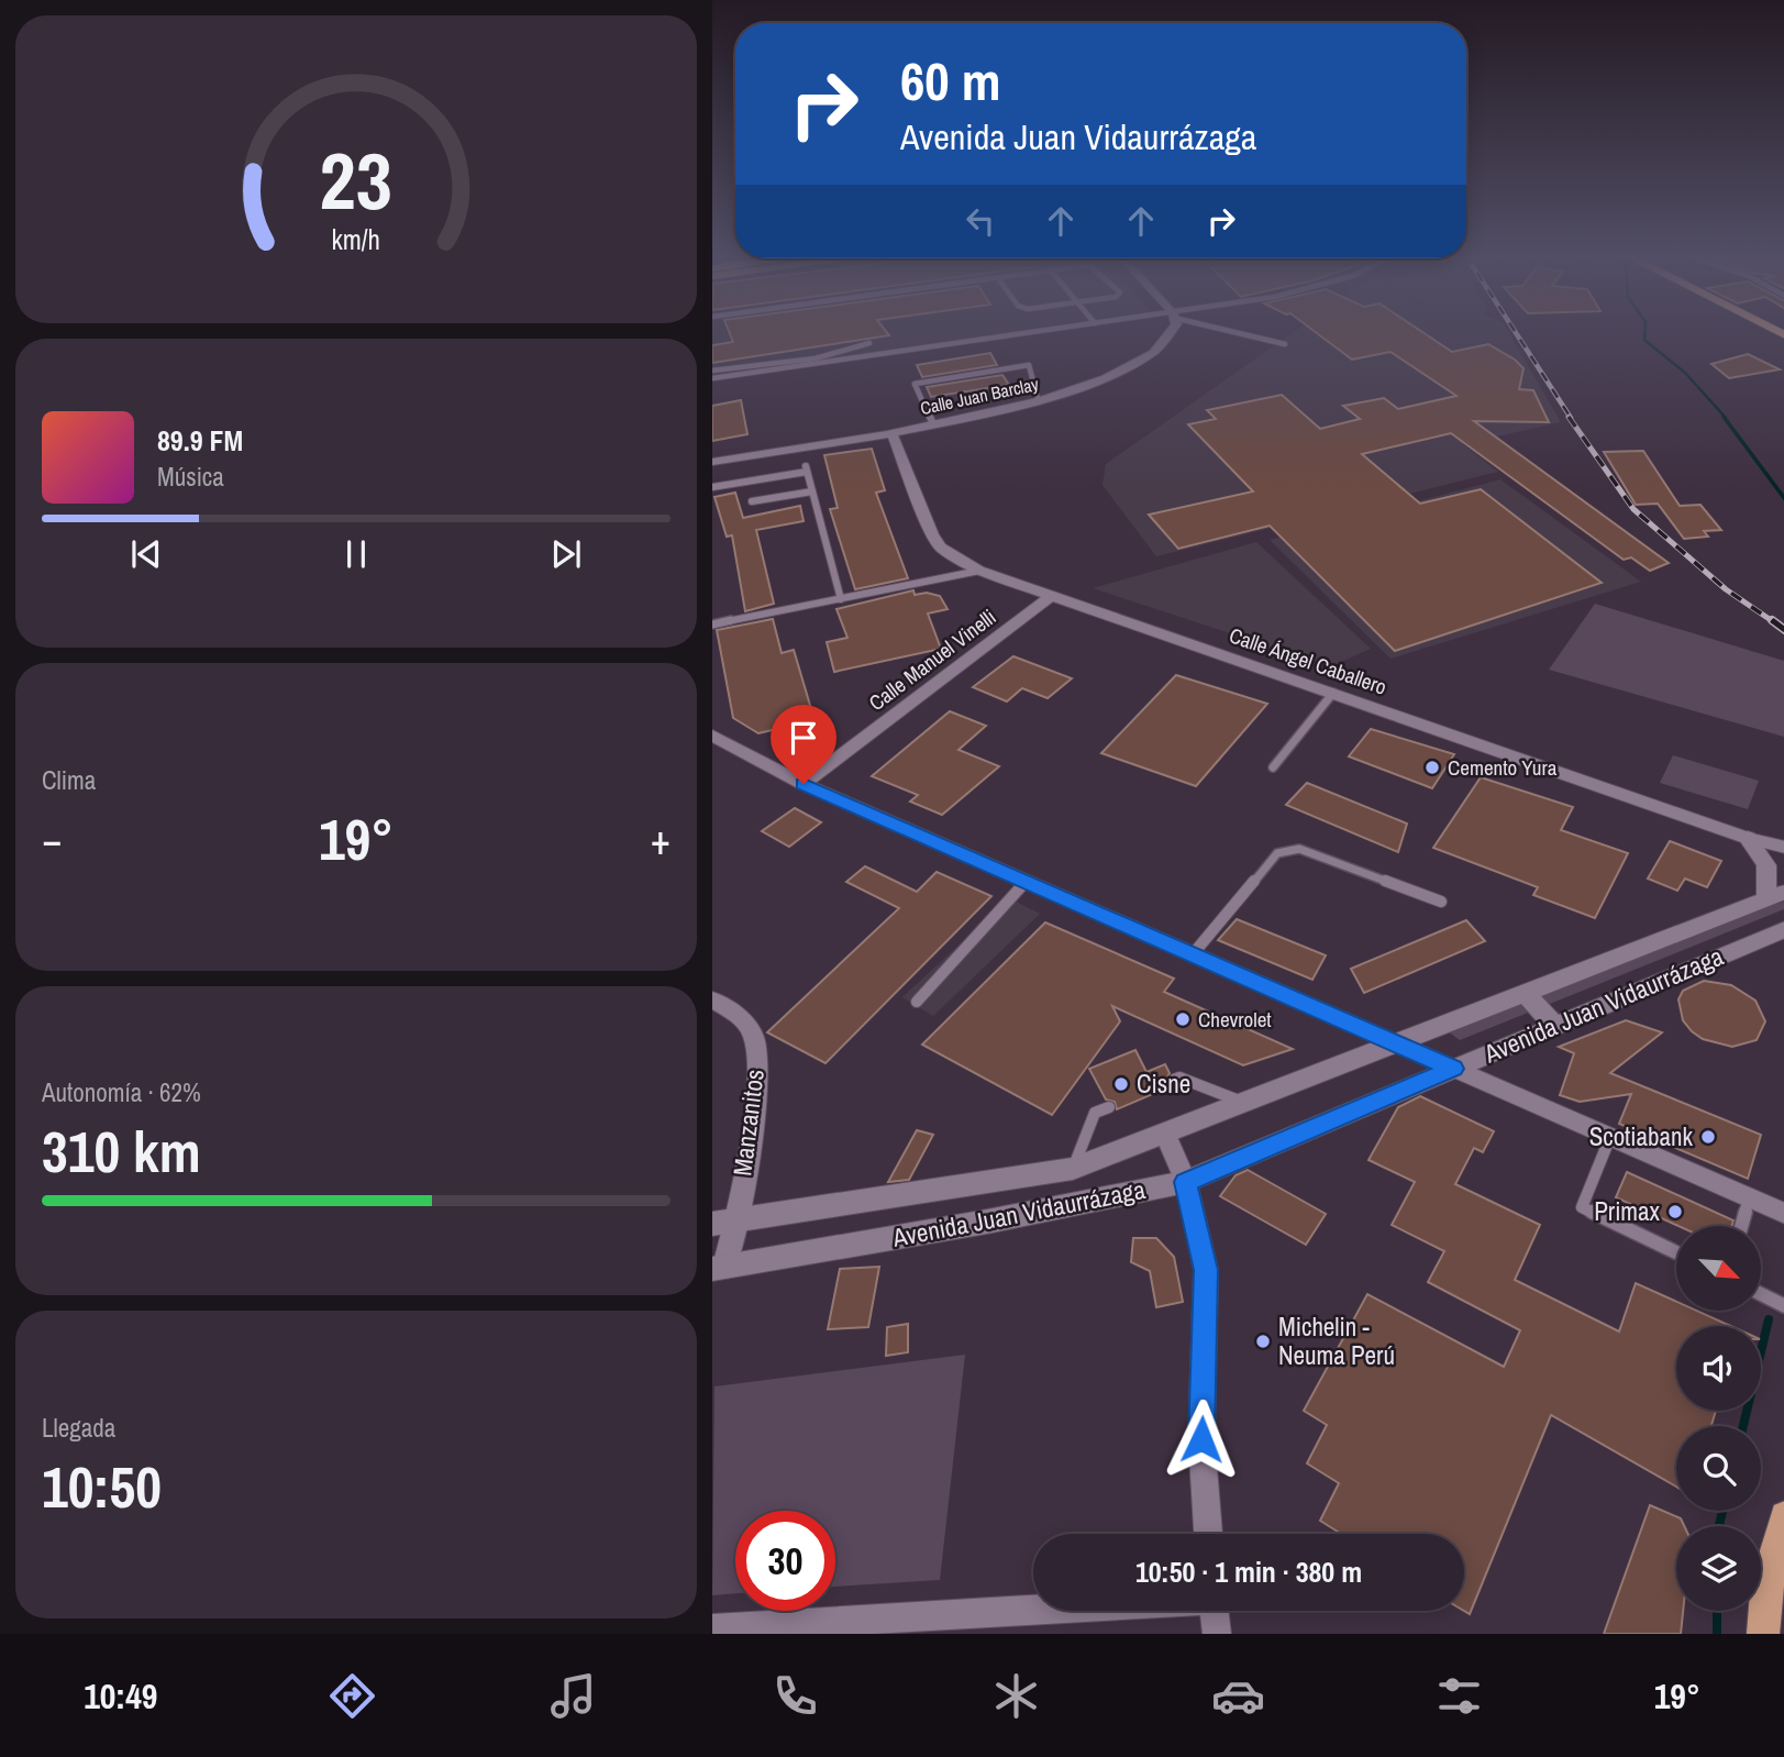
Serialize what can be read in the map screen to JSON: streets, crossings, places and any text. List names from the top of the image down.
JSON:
{
  "streets": {
    "main road": ["Avenida Juan Vidaurrázaga"],
    "street": [
      "Calle Juan Barclay",
      "Calle Manuel Vinelli",
      "Calle Ángel Caballero",
      "Manzanitos"
    ]
  },
  "crossings": [
    ["Calle Juan Barclay", "Calle Ángel Caballero"],
    ["Calle Manuel Vinelli", "Calle Ángel Caballero"],
    ["Avenida Juan Vidaurrázaga", "Manzanitos"]
  ],
  "places": [
    "Cemento Yura",
    "Chevrolet",
    "Cisne",
    "Scotiabank",
    "Primax",
    "Michelin - Neuma Perú"
  ],
  "north": "bottom right",
  "page": {
    "turn": ["60 m", "Avenida Juan Vidaurrázaga"],
    "song": ["89.9 FM", "Música"],
    "tile": [
      "Clima",
      ["Autonomía · 62%", "310 km"],
      ["Llegada", "10:50"]
    ],
    "heat": ["−", "19°", "+"],
    "limit": "30",
    "trip": "10:50 · 1 min · 380 m",
    "tabs": ["10:49", "19°"],
    "gauge": ["23", "km/h"]
  }
}
